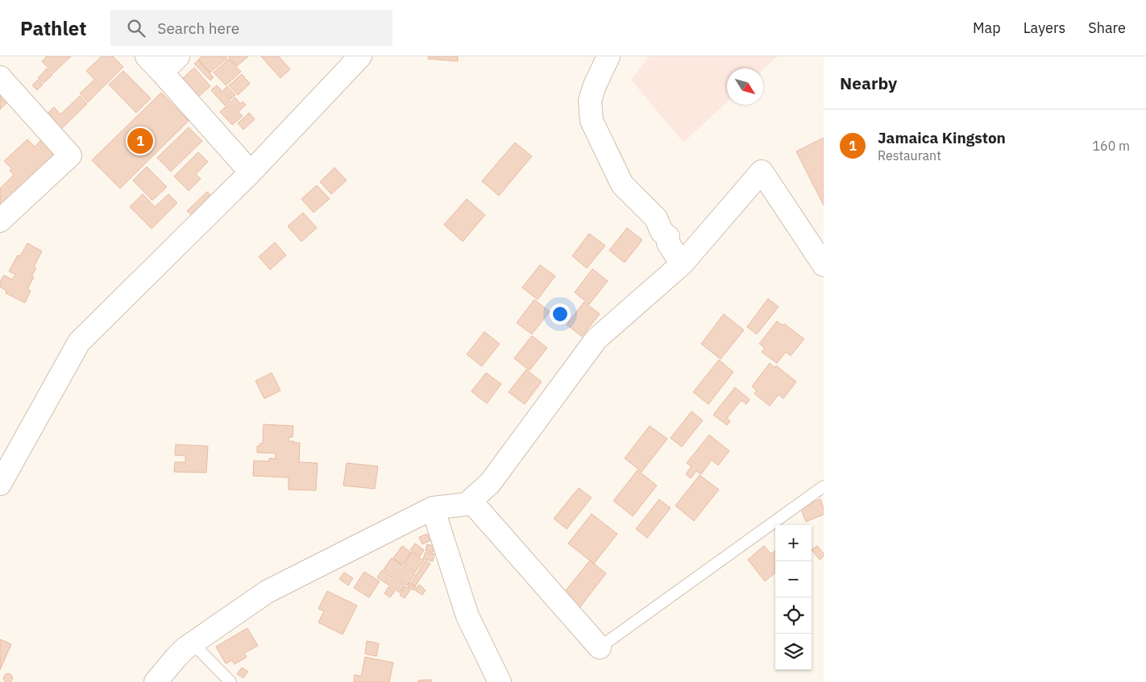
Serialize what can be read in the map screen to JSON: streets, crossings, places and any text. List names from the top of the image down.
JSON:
{
  "north": "bottom right",
  "page": {
    "header": "Pathlet",
    "search": "Search here",
    "nav": ["Map", "Layers", "Share"],
    "heading": "Nearby",
    "list": [
      {
        "mark": "1",
        "name": "Jamaica Kingston",
        "note": "Restaurant",
        "value": "160 m"
      }
    ],
    "pins": "1",
    "map_buttons": ["+", "−"]
  }
}
